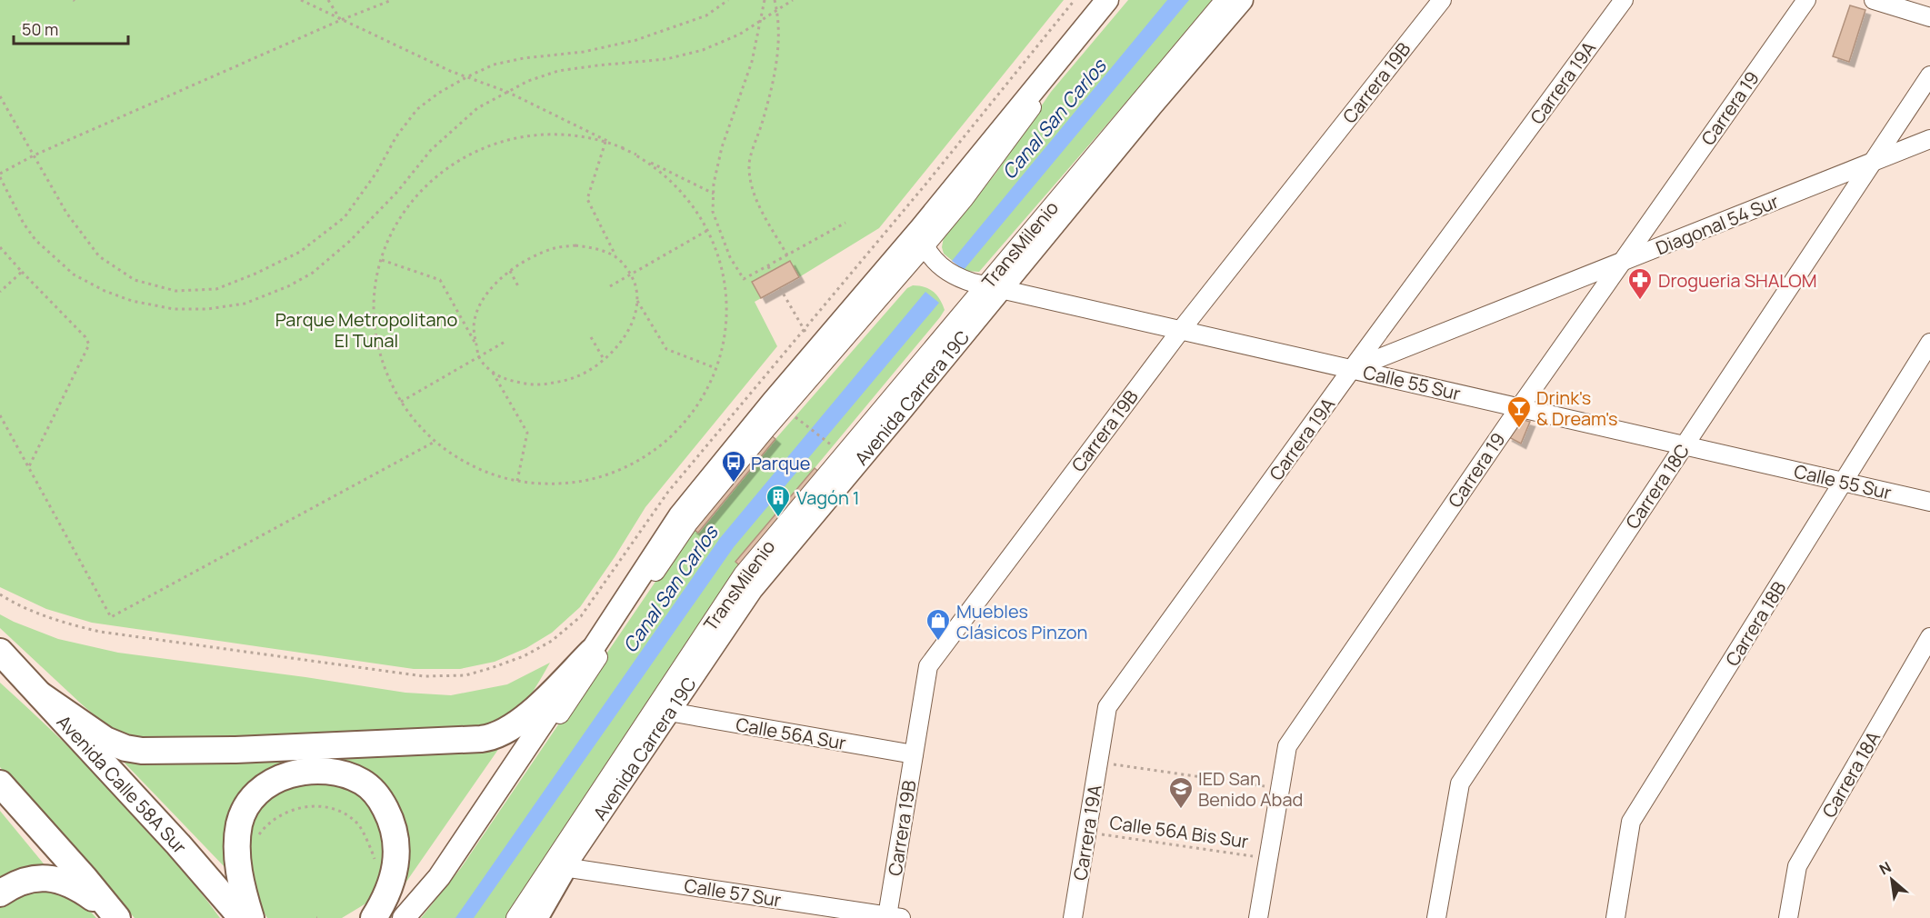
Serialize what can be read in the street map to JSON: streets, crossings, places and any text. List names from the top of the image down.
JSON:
{
  "streets": {
    "highway": ["Avenida Calle 58A Sur"],
    "main road": ["Avenida Carrera 19C"],
    "street": [
      "Carrera 19B",
      "Carrera 19A",
      "Carrera 19",
      "Diagonal 54 Sur",
      "TransMilenio",
      "Calle 55 Sur",
      "Carrera 18C",
      "Carrera 18B",
      "Calle 56A Sur",
      "Carrera 18A",
      "Calle 57 Sur"
    ],
    "path": ["Calle 56A Bis Sur"]
  },
  "crossings": [
    ["Carrera 19B", "Calle 55 Sur"],
    ["Carrera 19B", "Calle 56A Sur"],
    ["Carrera 19B", "Calle 57 Sur"],
    ["Carrera 19A", "Diagonal 54 Sur"],
    ["Carrera 19A", "Calle 55 Sur"],
    ["Carrera 19A", "Calle 56A Bis Sur"],
    ["Carrera 19", "Diagonal 54 Sur"],
    ["Carrera 19", "Calle 55 Sur"],
    ["Carrera 19", "Calle 56A Bis Sur"],
    ["Diagonal 54 Sur", "Calle 55 Sur"],
    ["Diagonal 54 Sur", "Carrera 18C"],
    ["TransMilenio", "Calle 55 Sur"],
    ["TransMilenio", "Avenida Carrera 19C"],
    ["Calle 55 Sur", "Avenida Carrera 19C"],
    ["Calle 55 Sur", "Carrera 18C"],
    ["Calle 55 Sur", "Carrera 18B"],
    ["Avenida Carrera 19C", "Calle 56A Sur"],
    ["Avenida Carrera 19C", "Calle 57 Sur"]
  ],
  "water": ["Canal San Carlos"],
  "parks": ["Parque Metropolitano El Tunal"],
  "places": {
    "pharmacy": ["Drogueria SHALOM"],
    "bar": ["Drink's & Dream's"],
    "bus stop": ["Parque"],
    "building": ["Vagón 1"],
    "shop": ["Muebles Clásicos Pinzon"],
    "school or university": ["IED San Benido Abad"]
  },
  "scale_bar": "50 m",
  "north": "top left"
}
